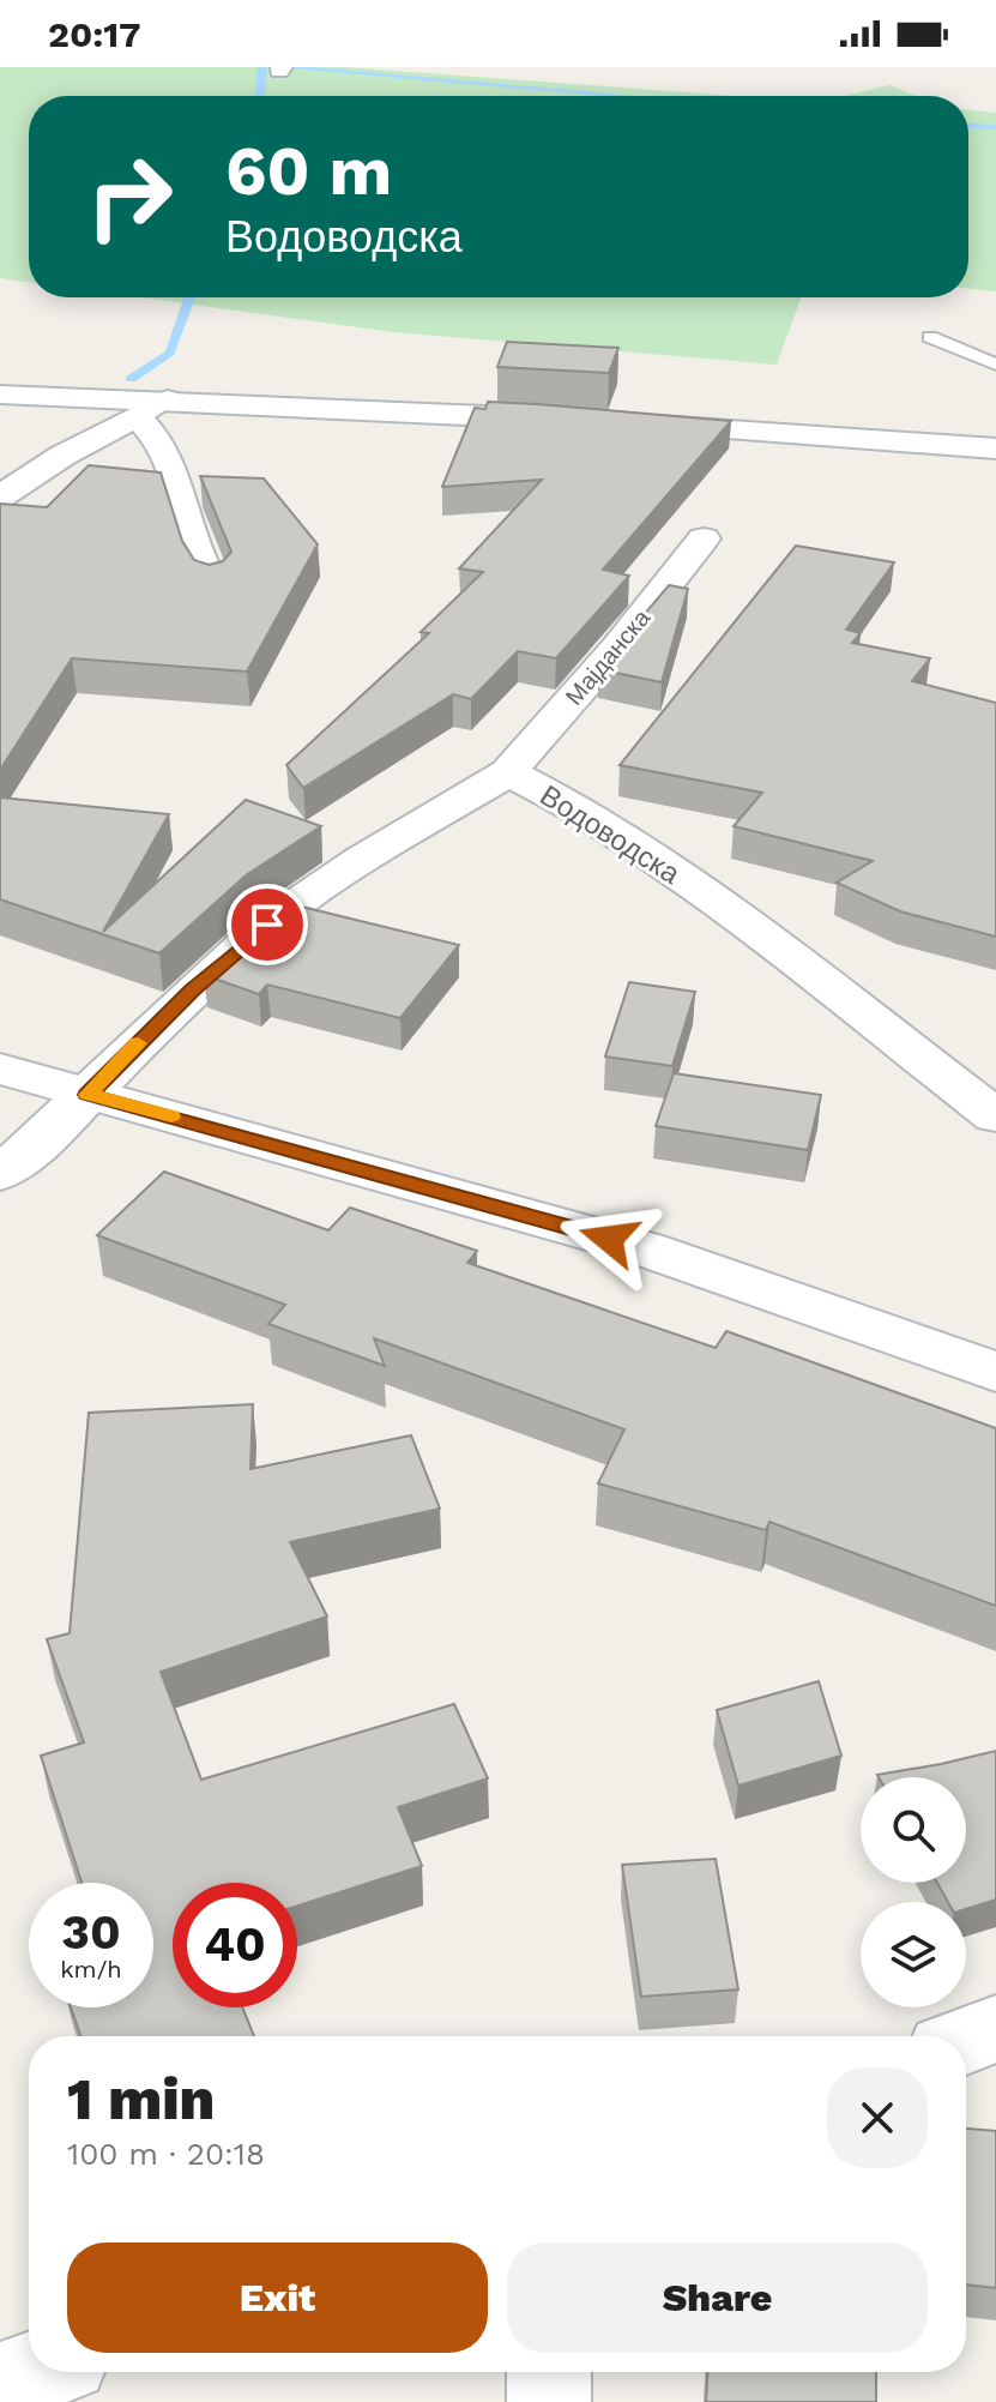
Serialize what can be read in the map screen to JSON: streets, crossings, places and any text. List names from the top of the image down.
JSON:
{
  "streets": {
    "street": ["Мајданска", "Водоводска"]
  },
  "crossings": [
    ["Мајданска", "Водоводска"]
  ],
  "page": {
    "status": "20:17",
    "turn": ["60 m", "Водоводска"],
    "speed": "30 km/h",
    "limit": "40",
    "heading": ["1 min", "100 m · 20:18"],
    "buttons": ["Exit", "Share"]
  }
}
